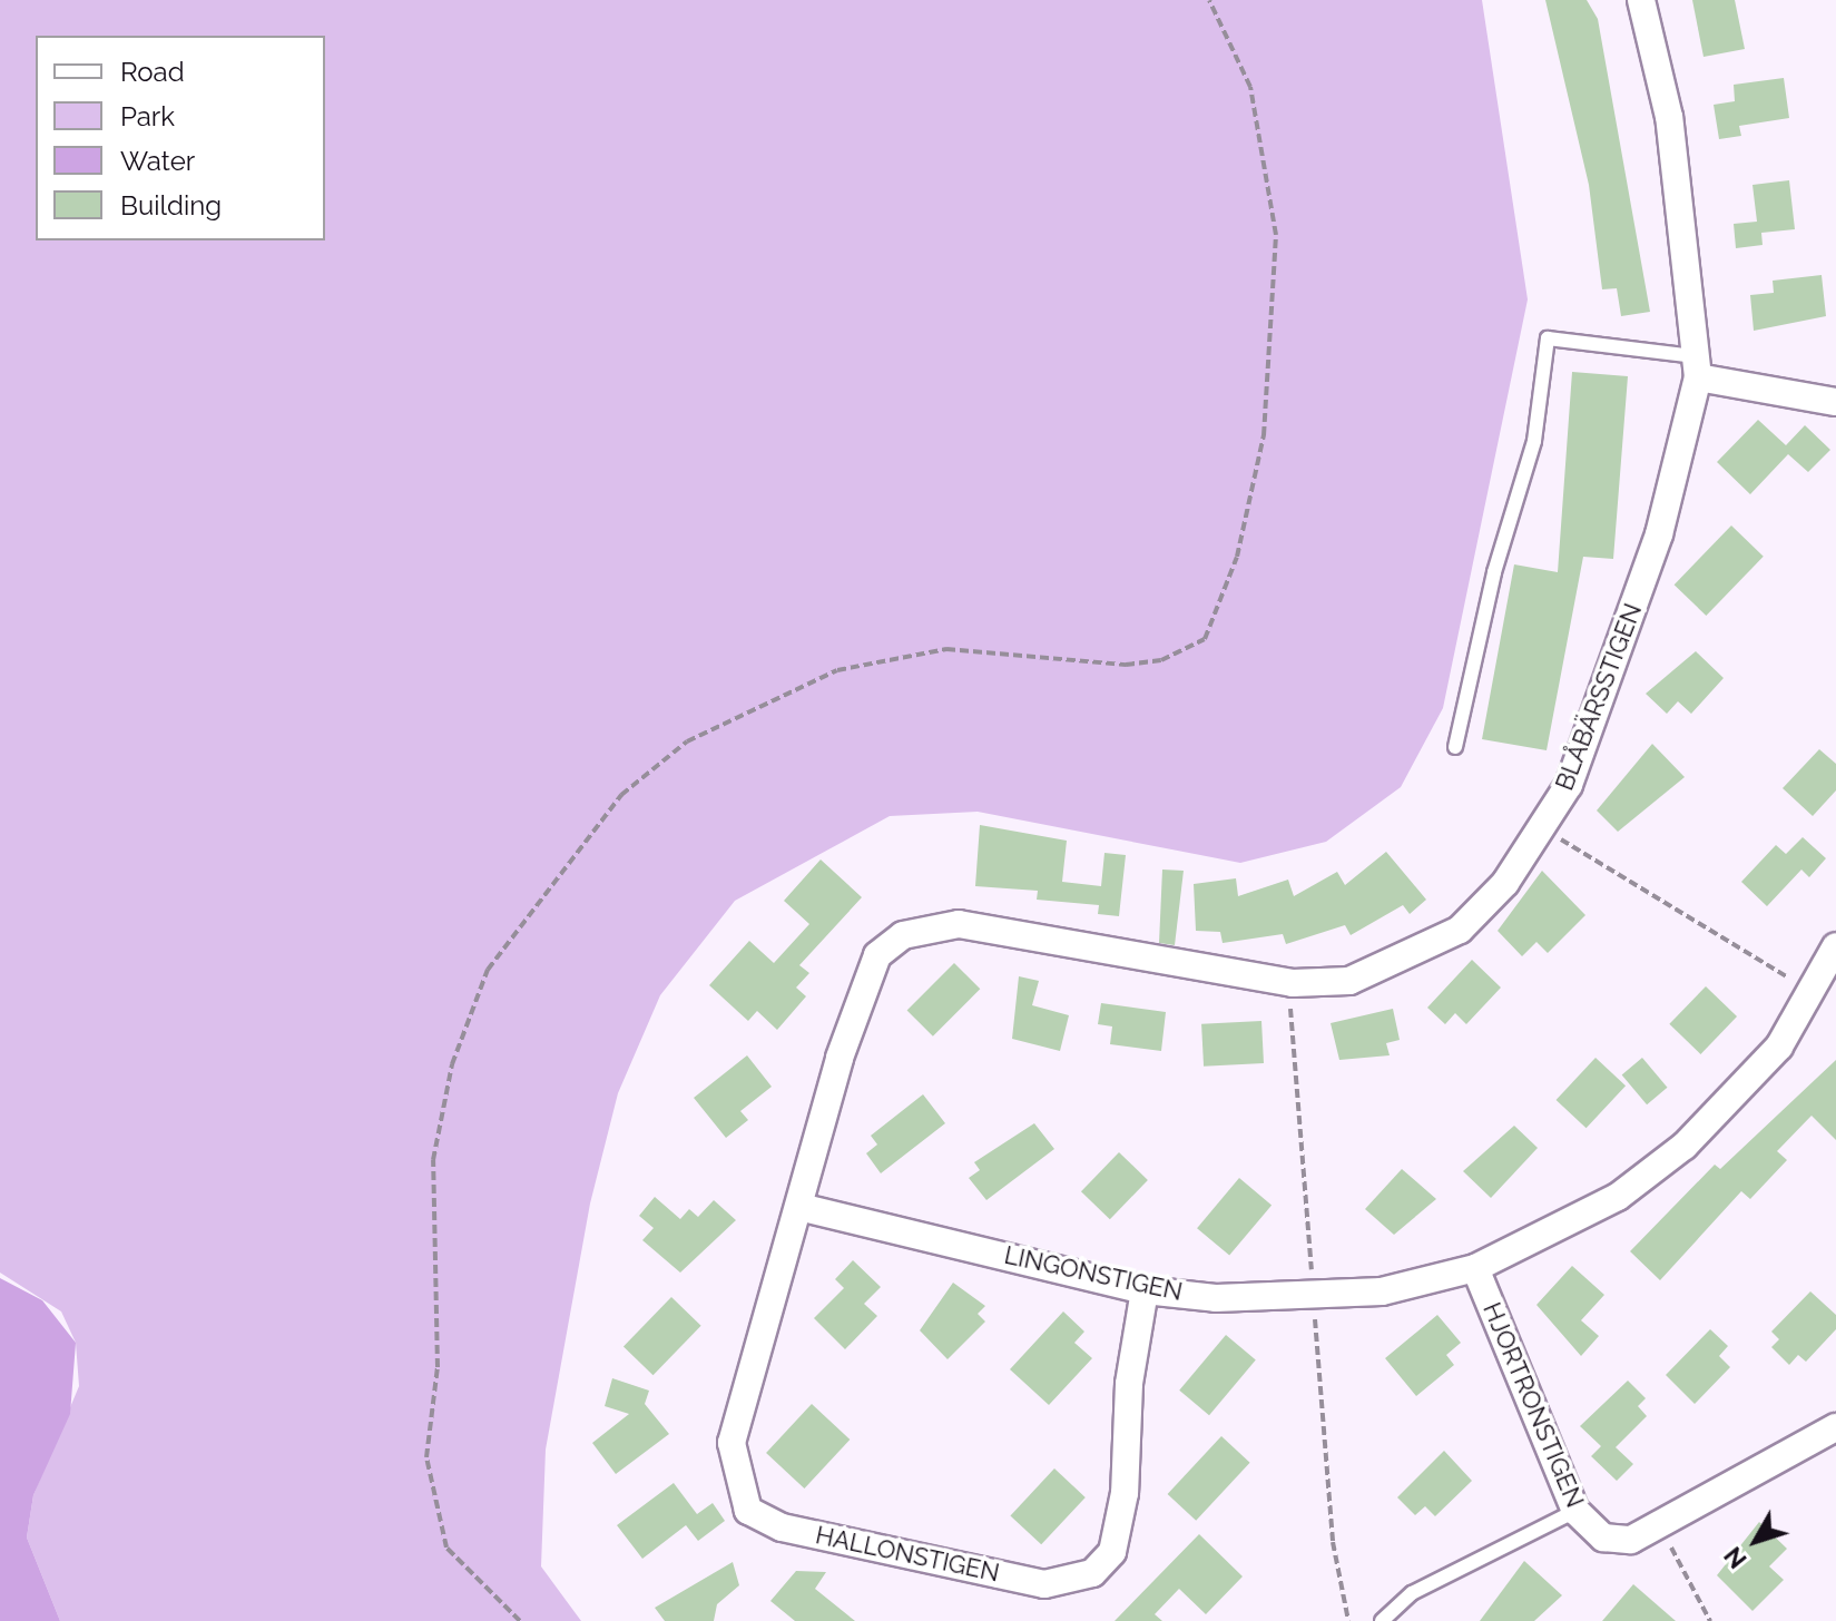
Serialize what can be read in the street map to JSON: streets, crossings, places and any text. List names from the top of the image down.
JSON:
{
  "streets": {
    "street": [
      "BLÅBÄRSSTIGEN",
      "LINGONSTIGEN",
      "HJORTRONSTIGEN",
      "HALLONSTIGEN"
    ]
  },
  "crossings": [
    ["BLÅBÄRSSTIGEN", "LINGONSTIGEN"],
    ["BLÅBÄRSSTIGEN", "HALLONSTIGEN"],
    ["LINGONSTIGEN", "HJORTRONSTIGEN"],
    ["LINGONSTIGEN", "HALLONSTIGEN"]
  ],
  "legend": [
    "Road",
    "Park",
    "Water",
    "Building"
  ],
  "north": "bottom left"
}
